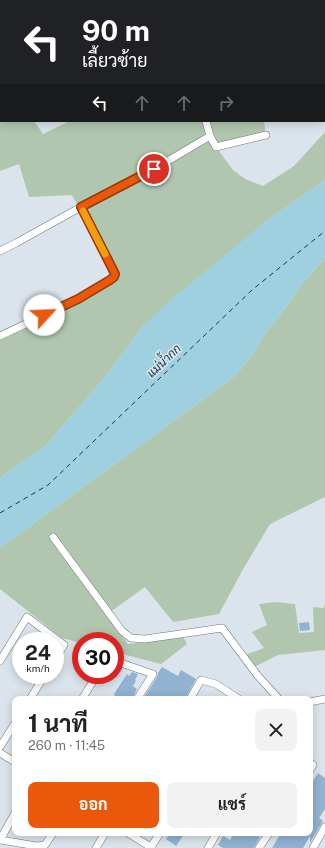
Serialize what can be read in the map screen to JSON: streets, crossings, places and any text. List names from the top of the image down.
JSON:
{
  "water": ["แม่น้ำกก"],
  "page": {
    "turn": ["90 m", "เลี้ยวซ้าย"],
    "speed": "24 km/h",
    "limit": "30",
    "heading": ["1 นาที", "260 m · 11:45"],
    "buttons": ["ออก", "แชร์"]
  }
}
